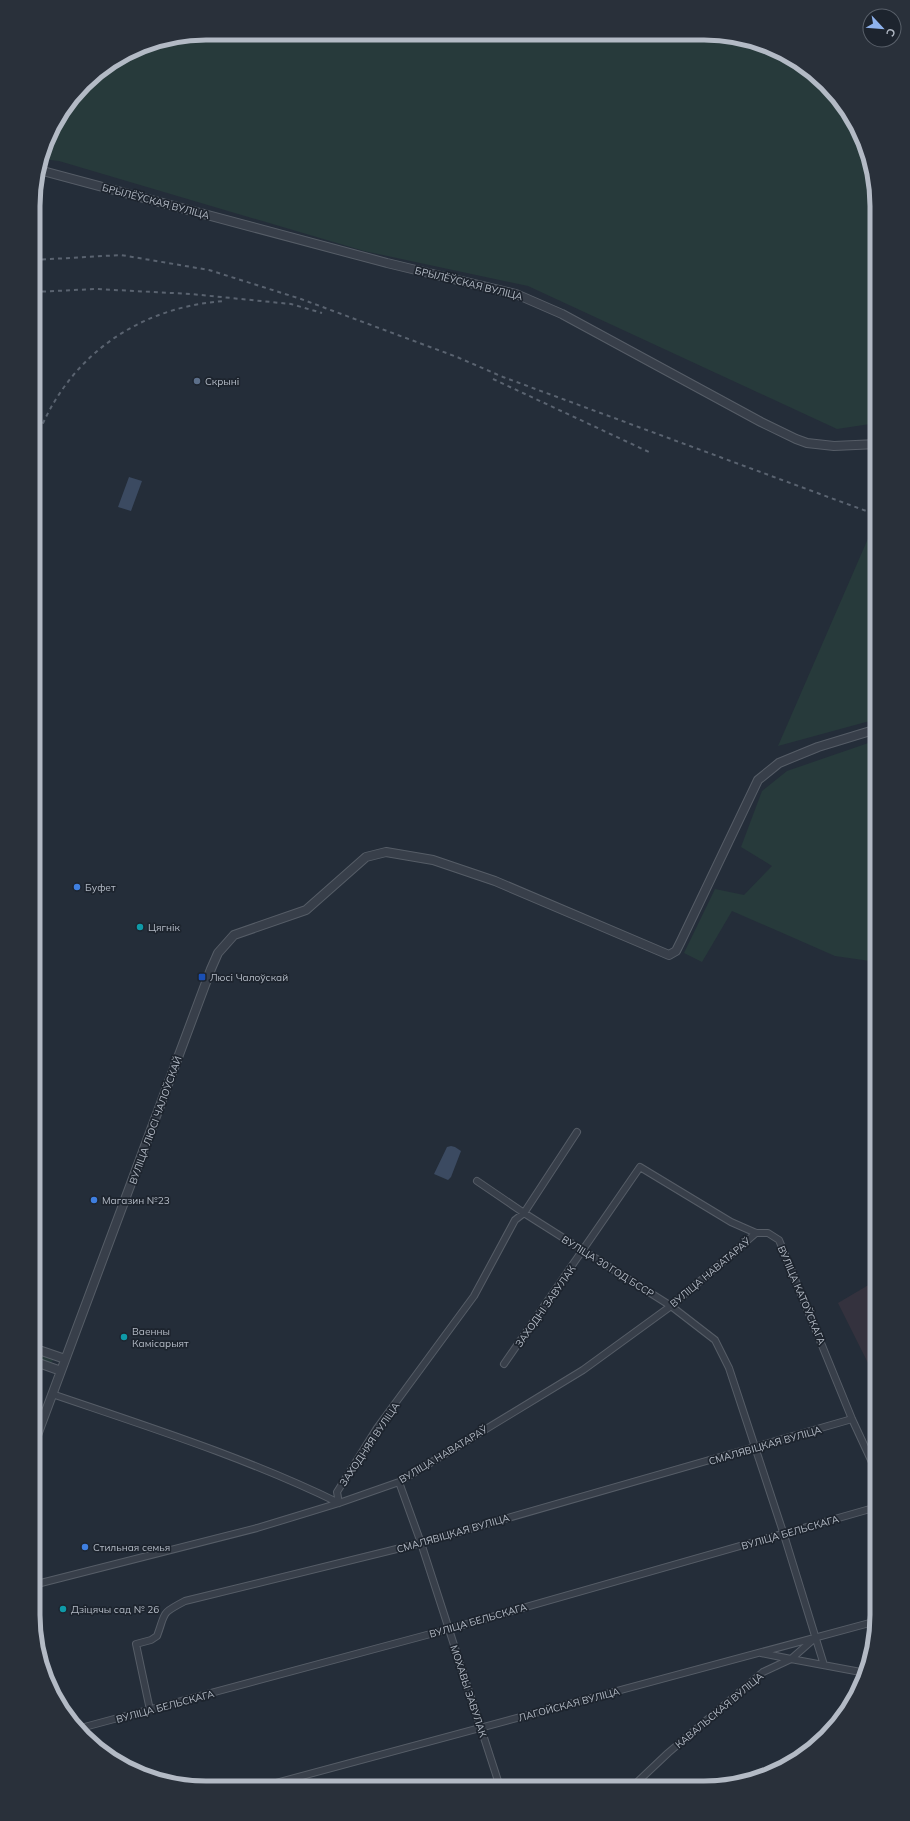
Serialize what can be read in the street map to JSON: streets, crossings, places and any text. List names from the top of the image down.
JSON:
{
  "streets": {
    "street": [
      "БРЫЛЁЎСКАЯ ВУЛІЦА",
      "ВУЛІЦА ЛЮСІ ЧАЛОЎСКАЙ",
      "ВУЛІЦА 30 ГОД БССР",
      "ВУЛІЦА НАВАТАРАЎ",
      "ВУЛІЦА КАТОЎСКАГА",
      "ЗАХОДНІ ЗАВУЛАК",
      "ЗАХОДНЯЯ ВУЛІЦА",
      "СМАЛЯВІЦКАЯ ВУЛІЦА",
      "ВУЛІЦА БЕЛЬСКАГА",
      "МОХАВЫ ЗАВУЛАК",
      "ЛАГОЙСКАЯ ВУЛІЦА",
      "КАВАЛЬСКАЯ ВУЛІЦА"
    ]
  },
  "crossings": [
    ["ВУЛІЦА 30 ГОД БССР", "ВУЛІЦА НАВАТАРАЎ"],
    ["ВУЛІЦА 30 ГОД БССР", "ЗАХОДНІ ЗАВУЛАК"],
    ["ВУЛІЦА 30 ГОД БССР", "ЗАХОДНЯЯ ВУЛІЦА"],
    ["ВУЛІЦА 30 ГОД БССР", "СМАЛЯВІЦКАЯ ВУЛІЦА"],
    ["ВУЛІЦА 30 ГОД БССР", "ВУЛІЦА БЕЛЬСКАГА"],
    ["ВУЛІЦА 30 ГОД БССР", "ЛАГОЙСКАЯ ВУЛІЦА"],
    ["ВУЛІЦА 30 ГОД БССР", "КАВАЛЬСКАЯ ВУЛІЦА"],
    ["ВУЛІЦА НАВАТАРАЎ", "ВУЛІЦА КАТОЎСКАГА"],
    ["ВУЛІЦА НАВАТАРАЎ", "ЗАХОДНЯЯ ВУЛІЦА"],
    ["ВУЛІЦА НАВАТАРАЎ", "МОХАВЫ ЗАВУЛАК"],
    ["ВУЛІЦА КАТОЎСКАГА", "ЗАХОДНІ ЗАВУЛАК"],
    ["ВУЛІЦА КАТОЎСКАГА", "СМАЛЯВІЦКАЯ ВУЛІЦА"],
    ["СМАЛЯВІЦКАЯ ВУЛІЦА", "ВУЛІЦА БЕЛЬСКАГА"],
    ["СМАЛЯВІЦКАЯ ВУЛІЦА", "МОХАВЫ ЗАВУЛАК"],
    ["ВУЛІЦА БЕЛЬСКАГА", "МОХАВЫ ЗАВУЛАК"],
    ["МОХАВЫ ЗАВУЛАК", "ЛАГОЙСКАЯ ВУЛІЦА"],
    ["ЛАГОЙСКАЯ ВУЛІЦА", "КАВАЛЬСКАЯ ВУЛІЦА"]
  ],
  "places": {
    "other": [
      "Скрыні",
      "Буфет",
      "Цягнік",
      "Магазин №23",
      "Ваенны Камісарыят",
      "Стильная семья",
      "Дзіцячы сад № 26"
    ],
    "transit": ["Люсі Чалоўскай"]
  },
  "north": "bottom right"
}
